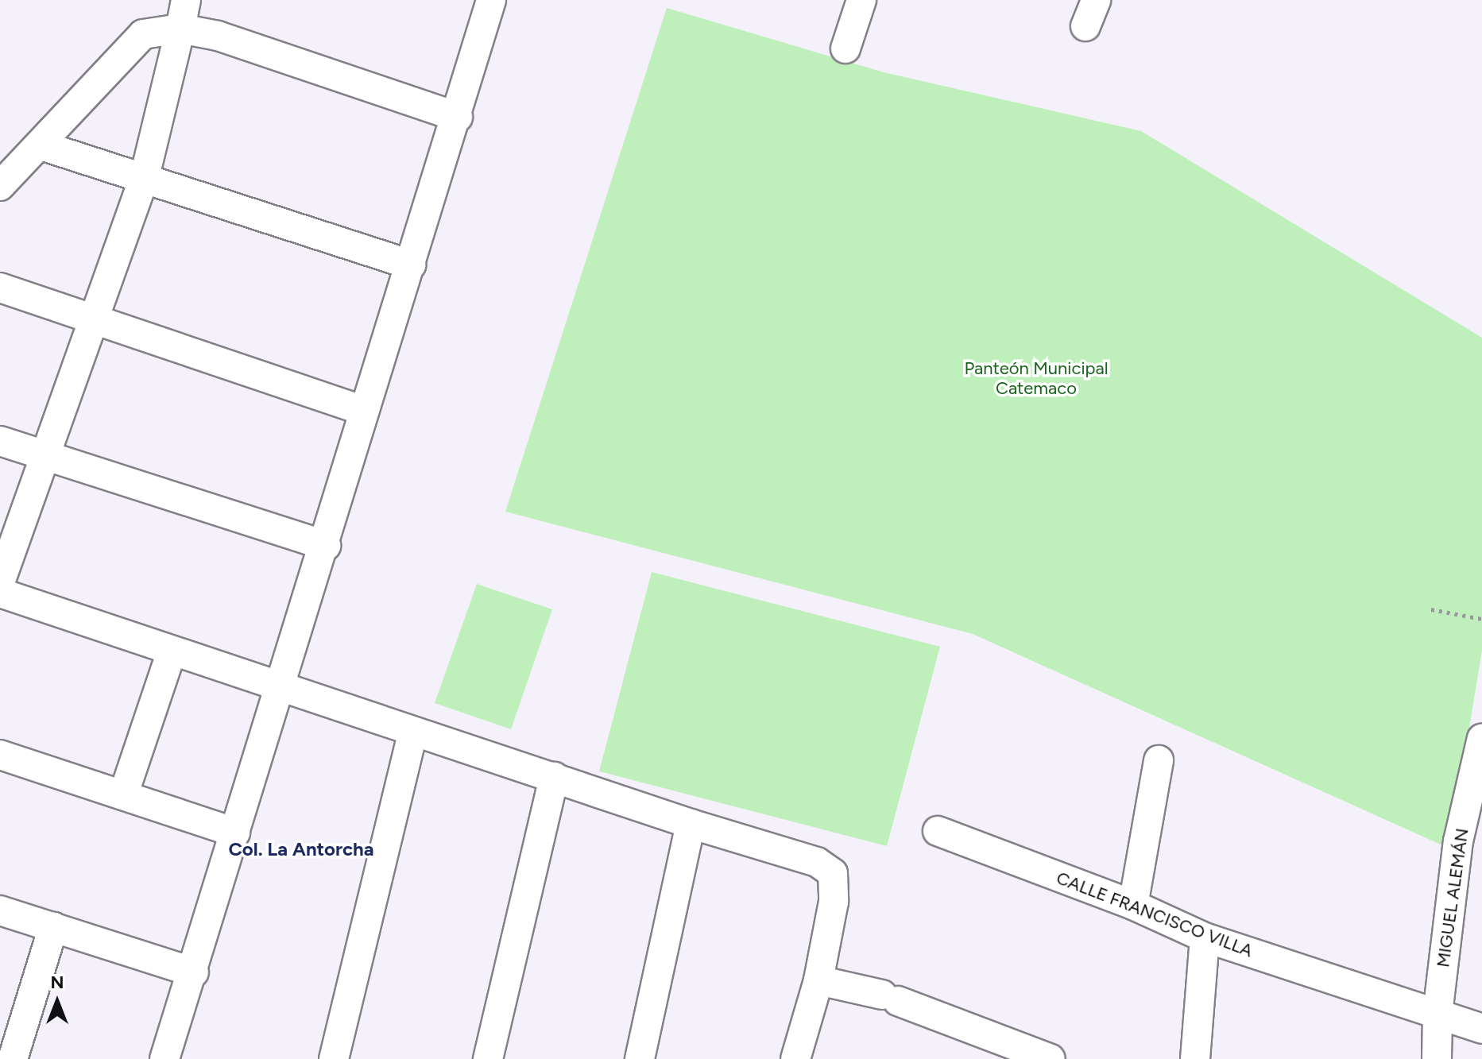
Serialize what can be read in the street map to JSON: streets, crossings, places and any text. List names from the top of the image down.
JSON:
{
  "streets": {
    "street": ["MIGUEL ALEMÁN", "CALLE FRANCISCO VILLA"]
  },
  "crossings": [
    ["MIGUEL ALEMÁN", "CALLE FRANCISCO VILLA"]
  ],
  "districts": ["Col. La Antorcha"],
  "parks": ["Panteón Municipal Catemaco"],
  "north": "top"
}
